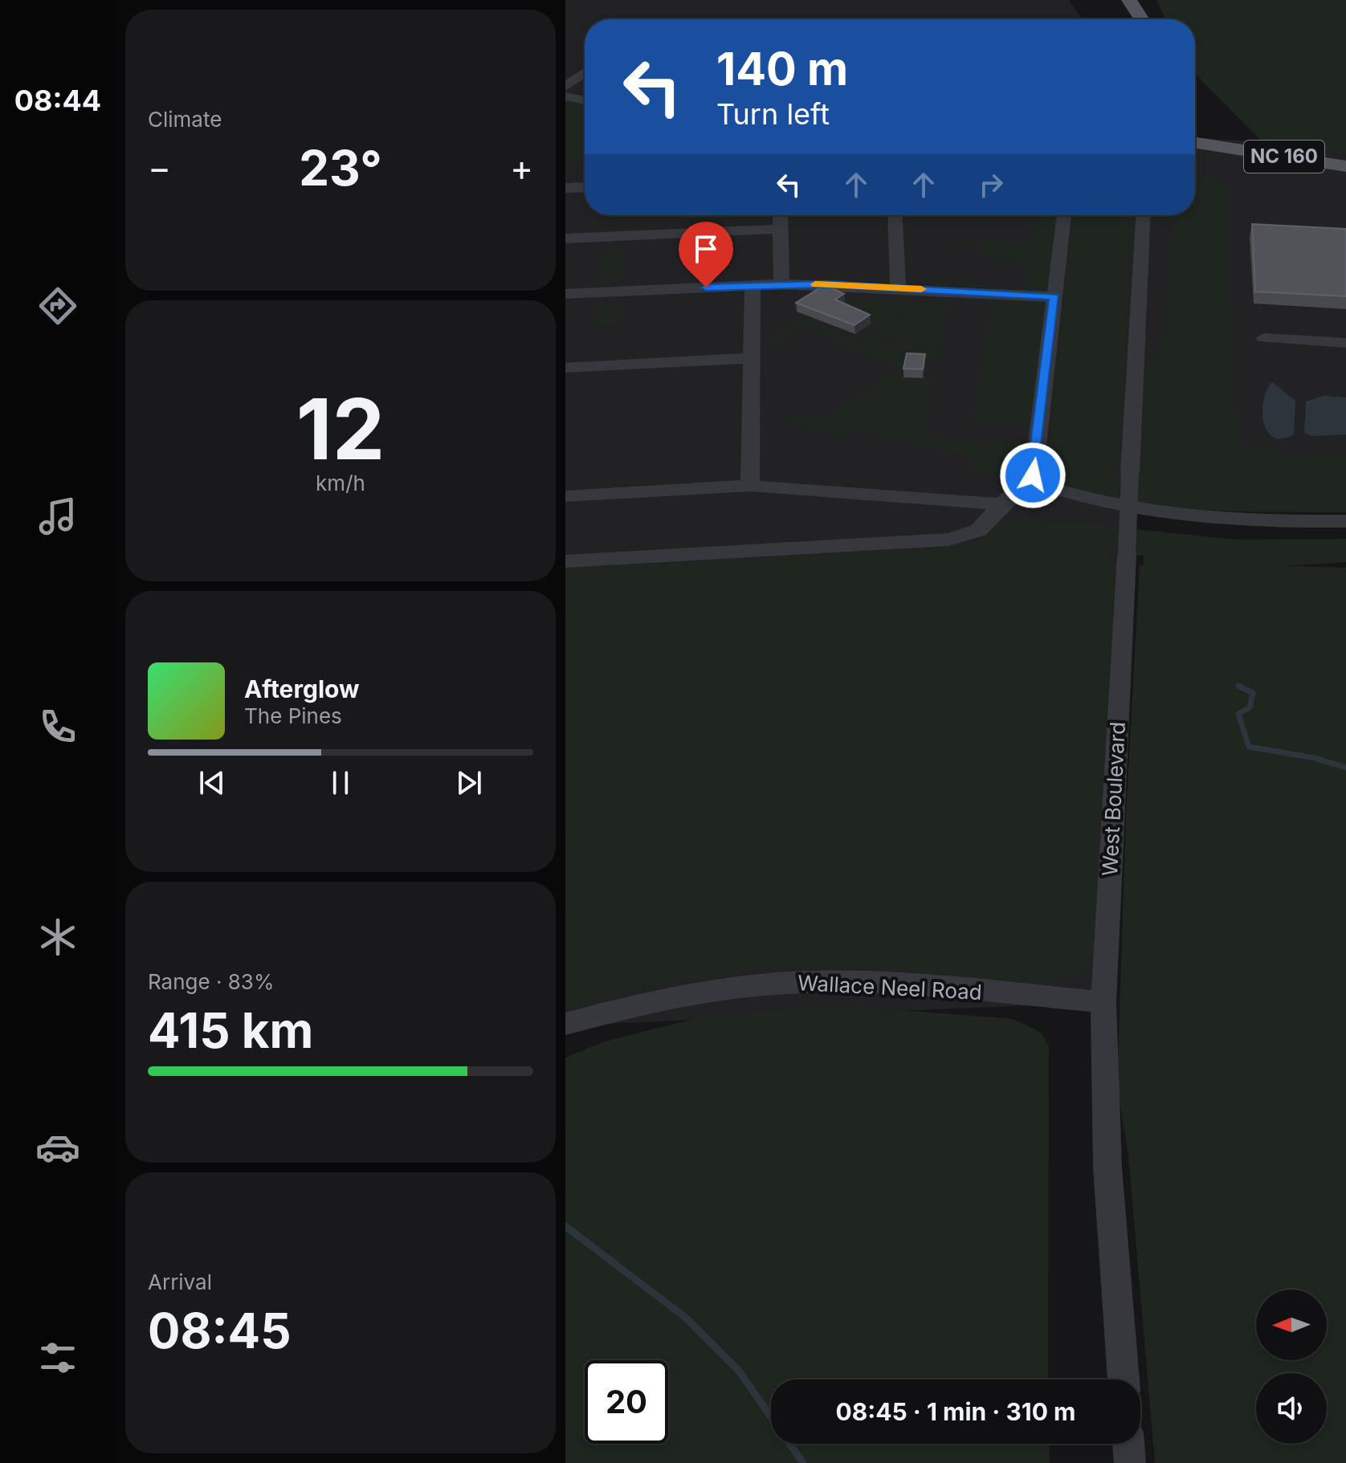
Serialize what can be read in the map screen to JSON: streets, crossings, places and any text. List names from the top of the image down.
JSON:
{
  "streets": {
    "main road": ["NC 160"],
    "street": ["West Boulevard", "Wallace Neel Road"]
  },
  "crossings": [
    ["West Boulevard", "Wallace Neel Road"]
  ],
  "north": "left",
  "page": {
    "tabs": "08:44",
    "tile": [
      "Climate",
      ["12", "km/h"],
      ["Range · 83%", "415 km"],
      ["Arrival", "08:45"]
    ],
    "turn": ["140 m", "Turn left"],
    "heat": ["−", "23°", "+"],
    "song": ["Afterglow", "The Pines"],
    "limit": "20",
    "trip": "08:45 · 1 min · 310 m"
  }
}
